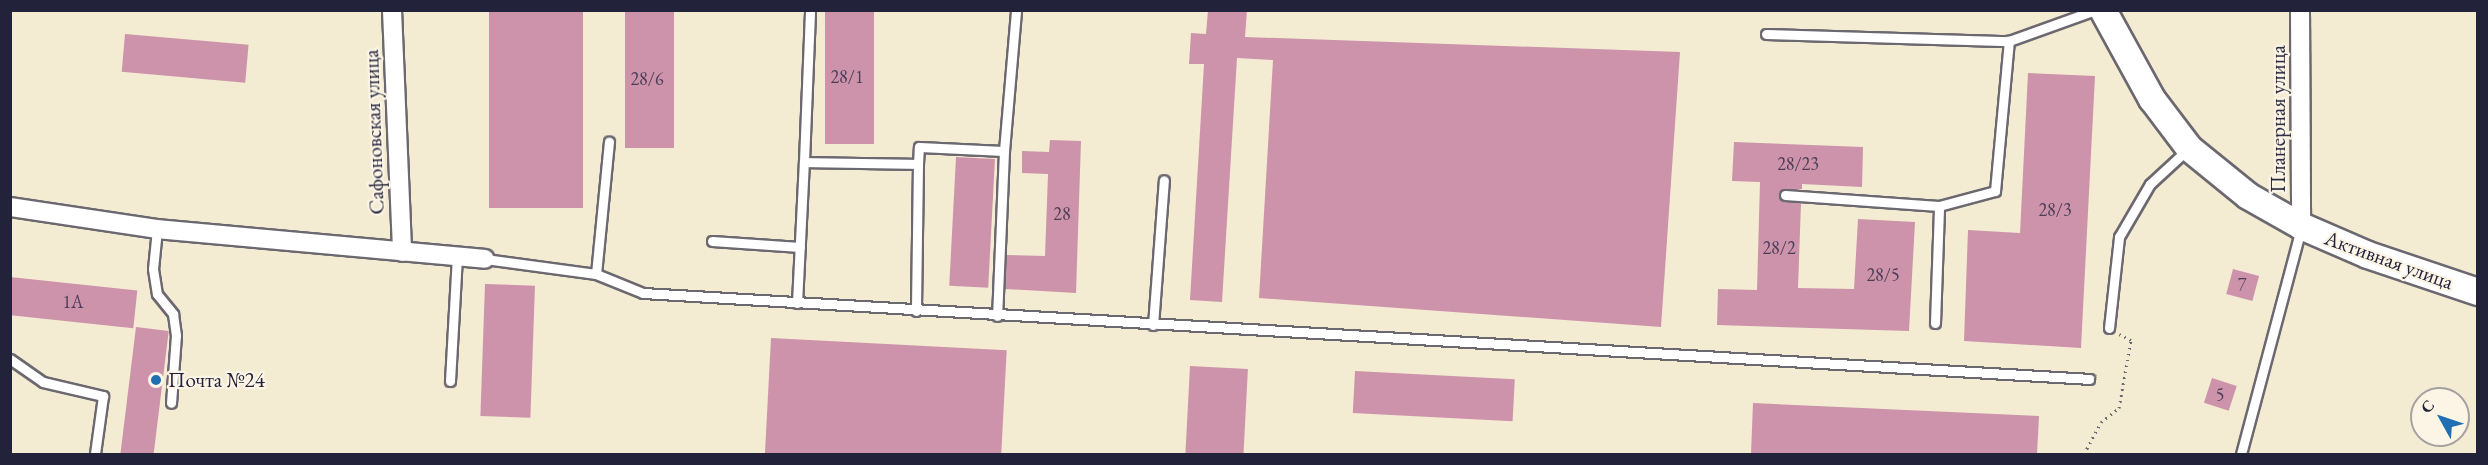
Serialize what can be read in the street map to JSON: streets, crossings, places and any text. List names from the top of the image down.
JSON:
{
  "streets": {
    "main road": ["Активная улица"],
    "street": ["Планерная улица", "Сафоновская улица"]
  },
  "crossings": [
    ["Планерная улица", "Активная улица"]
  ],
  "places": ["Почта №24"],
  "house_numbers": [
    "28/1",
    "28/6",
    "28/23",
    "28/3",
    "28",
    "28/2",
    "28/5",
    "7",
    "1А",
    "5"
  ],
  "north": "top left"
}
